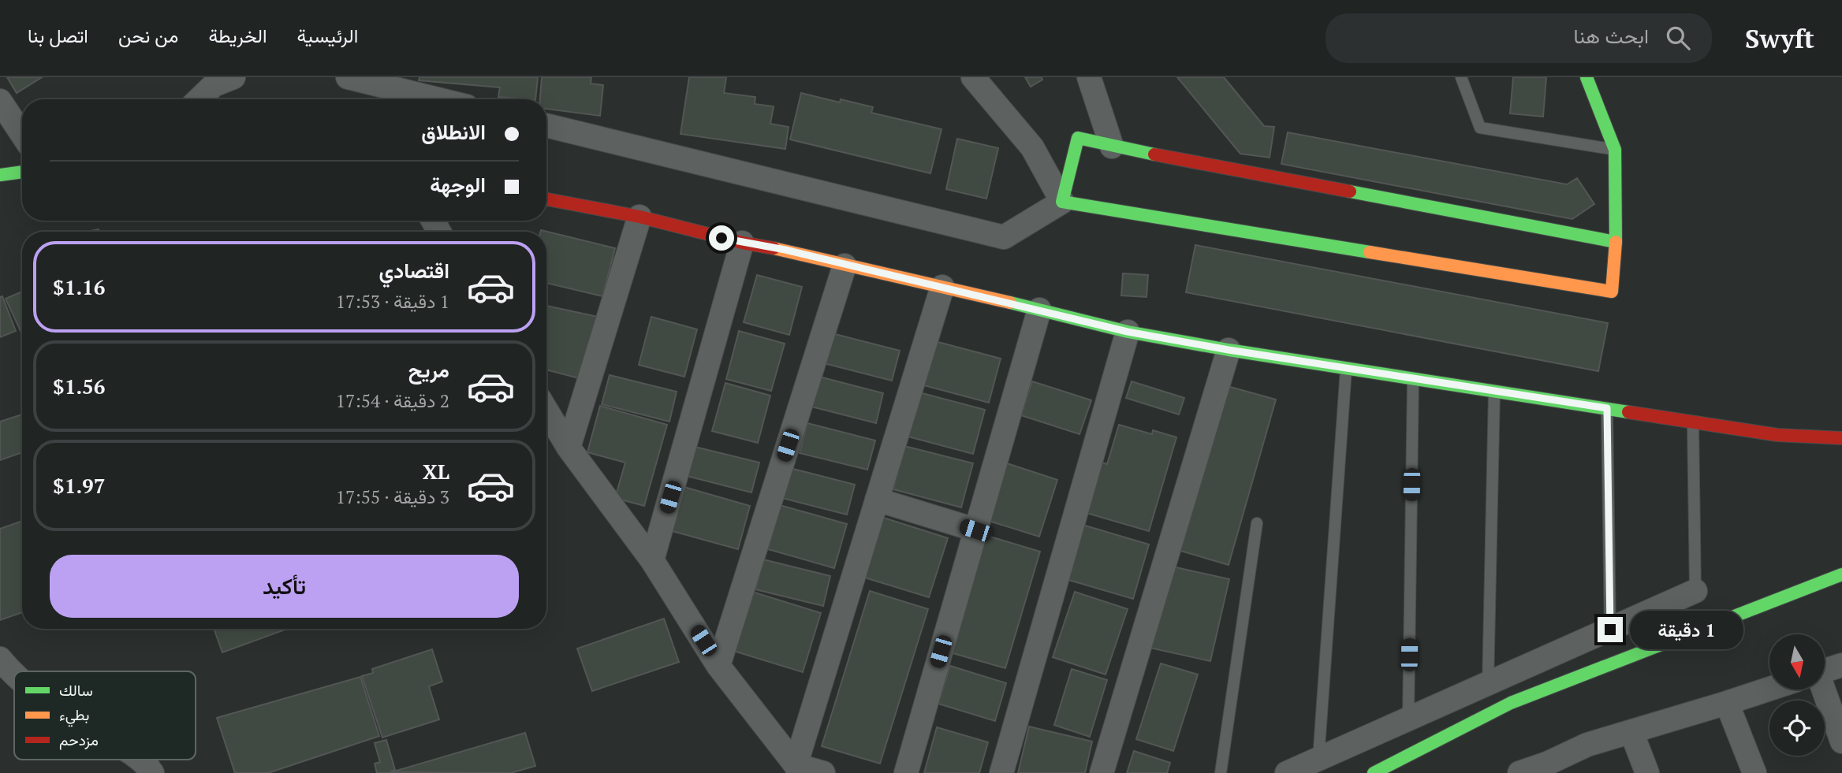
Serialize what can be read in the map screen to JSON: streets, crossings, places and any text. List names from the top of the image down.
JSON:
{
  "legend": ["سالك", "بطيء", "مزدحم"],
  "north": "bottom",
  "page": {
    "header": "Swyft",
    "search": "ابحث هنا",
    "nav": [
      "الرئيسية",
      "الخريطة",
      "من نحن",
      "اتصل بنا"
    ],
    "banner": ["الانطلاق", "الوجهة"],
    "list": [
      {
        "name": "اقتصادي",
        "note": "1 دقيقة · 17:53",
        "value": "$1.16"
      },
      {
        "name": "مريح",
        "note": "2 دقيقة · 17:54",
        "value": "$1.56"
      },
      {
        "name": "XL",
        "note": "3 دقيقة · 17:55",
        "value": "$1.97"
      }
    ],
    "buttons": "تأكيد",
    "bubble": "1 دقيقة"
  }
}
